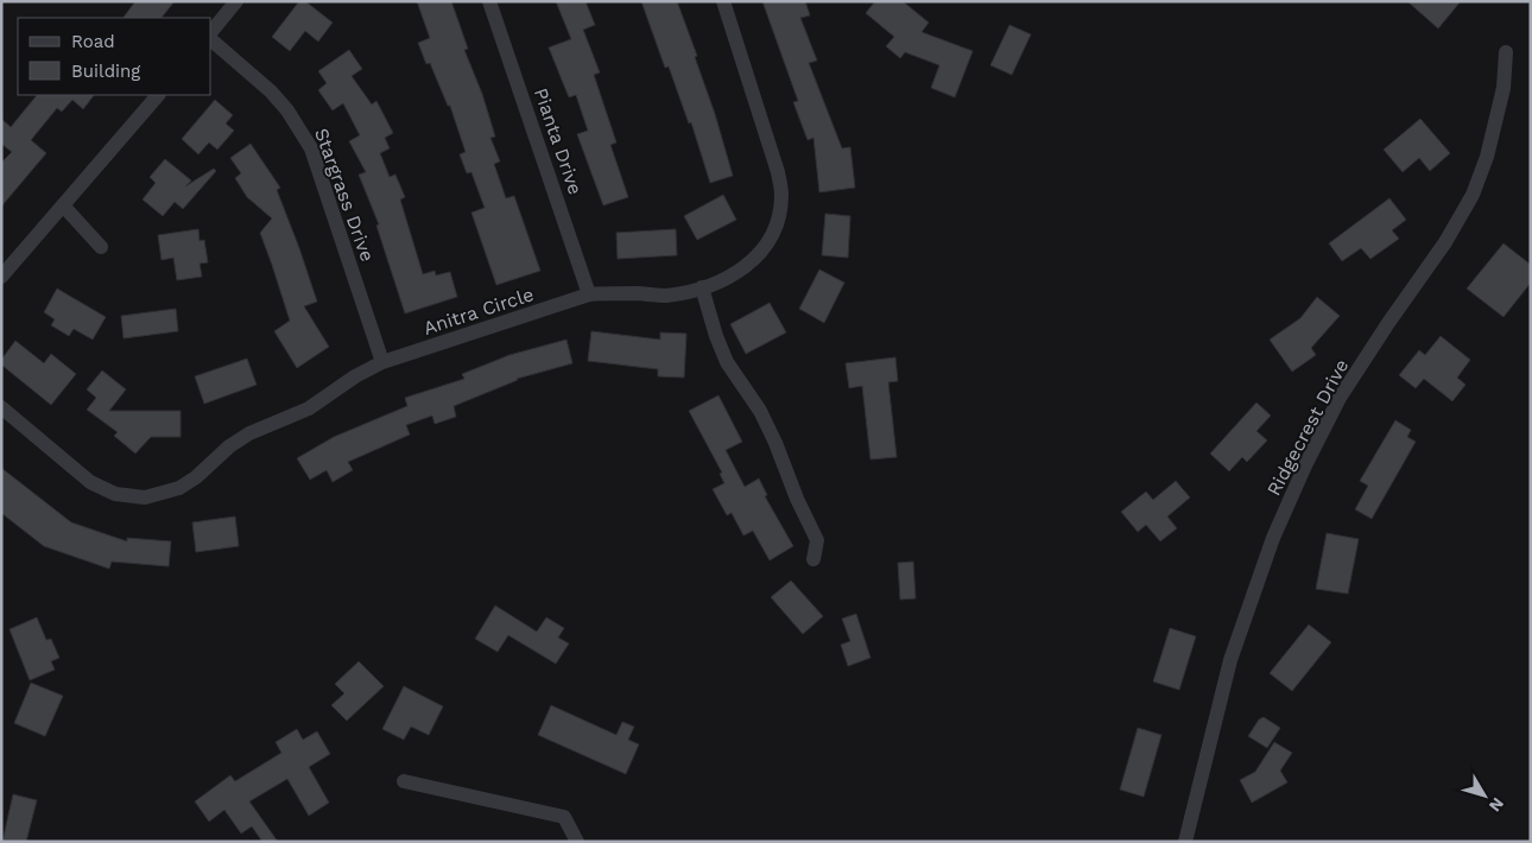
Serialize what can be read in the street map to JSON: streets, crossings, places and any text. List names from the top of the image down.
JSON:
{
  "streets": {
    "street": [
      "Pianta Drive",
      "Stargrass Drive",
      "Anitra Circle",
      "Ridgecrest Drive"
    ]
  },
  "crossings": [
    ["Pianta Drive", "Anitra Circle"],
    ["Stargrass Drive", "Anitra Circle"]
  ],
  "legend": ["Road", "Building"],
  "north": "bottom right"
}
